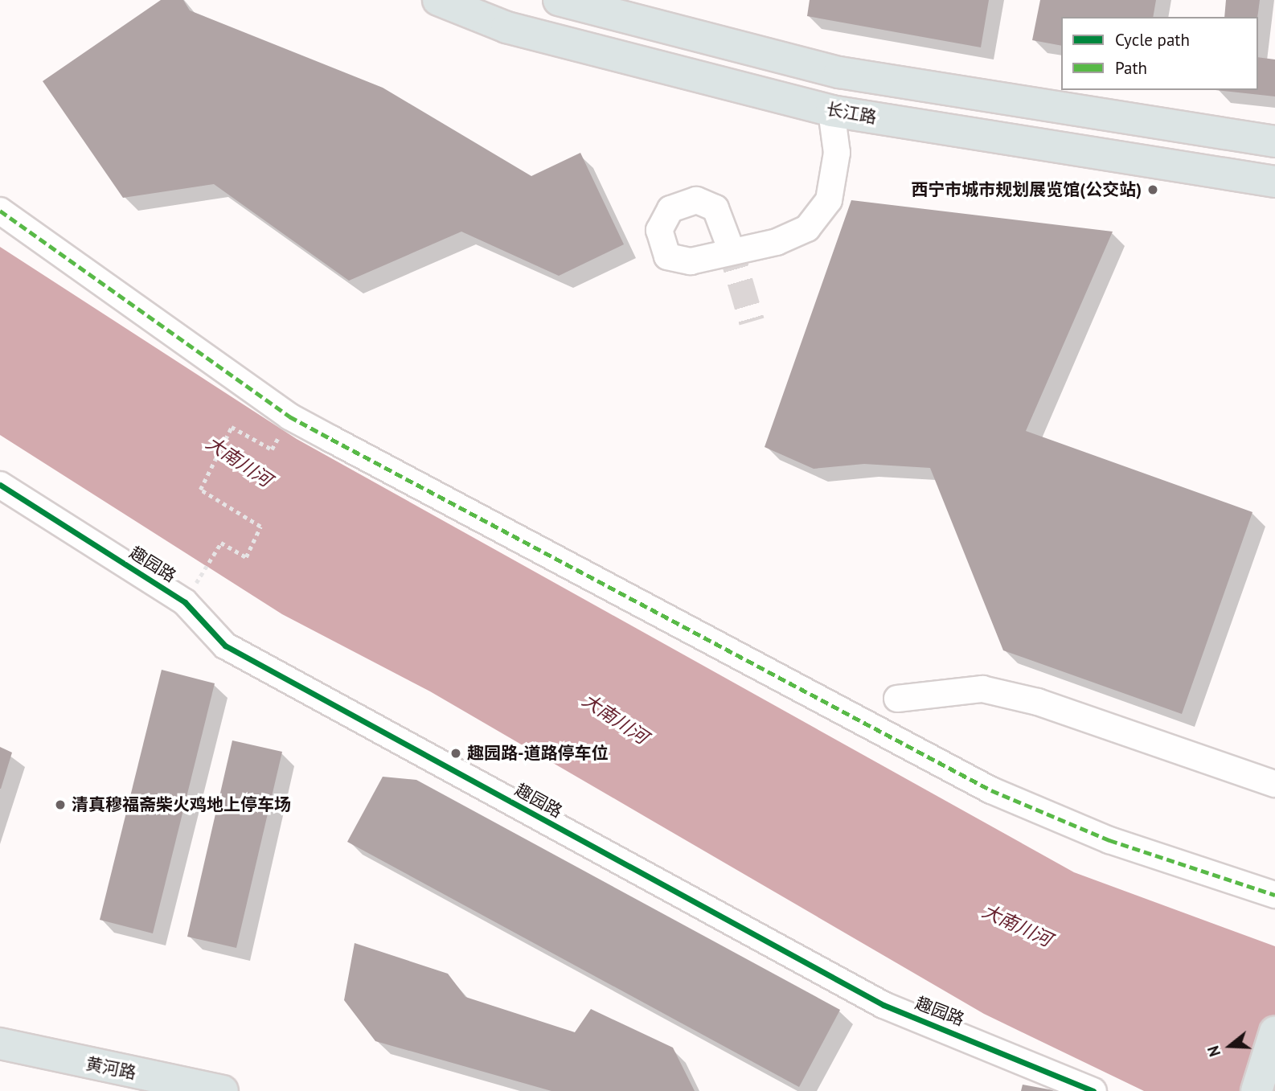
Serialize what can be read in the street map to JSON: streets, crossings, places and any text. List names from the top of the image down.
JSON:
{
  "streets": {
    "main road": ["长江路", "黄河路"],
    "street": ["趣园路"]
  },
  "water": ["大南川河"],
  "places": ["西宁市城市规划展览馆(公交站)", "趣园路-道路停车位", "清真穆福斋柴火鸡地上停车场"],
  "legend": ["Cycle path", "Path"],
  "north": "left"
}
